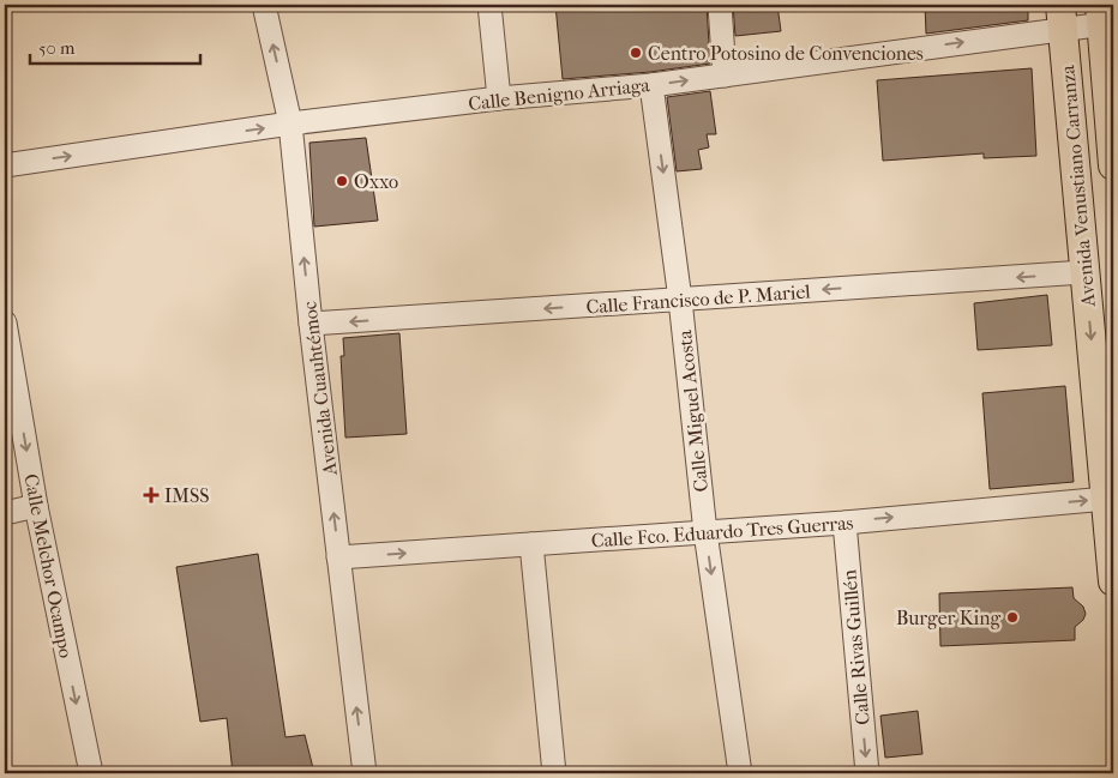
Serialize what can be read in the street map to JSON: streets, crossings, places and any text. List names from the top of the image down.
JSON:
{
  "streets": {
    "main road": ["Avenida Venustiano Carranza"],
    "street": [
      "Calle Benigno Arriaga",
      "Calle Francisco de P. Mariel",
      "Avenida Cuauhtémoc",
      "Calle Miguel Acosta",
      "Calle Fco. Eduardo Tres Guerras",
      "Calle Melchor Ocampo",
      "Calle Rivas Guillén"
    ]
  },
  "crossings": [
    ["Calle Benigno Arriaga", "Avenida Venustiano Carranza"],
    ["Calle Benigno Arriaga", "Avenida Cuauhtémoc"],
    ["Calle Benigno Arriaga", "Calle Miguel Acosta"],
    ["Avenida Venustiano Carranza", "Calle Francisco de P. Mariel"],
    ["Avenida Venustiano Carranza", "Calle Fco. Eduardo Tres Guerras"],
    ["Calle Francisco de P. Mariel", "Avenida Cuauhtémoc"],
    ["Calle Francisco de P. Mariel", "Calle Miguel Acosta"],
    ["Avenida Cuauhtémoc", "Calle Fco. Eduardo Tres Guerras"],
    ["Calle Miguel Acosta", "Calle Fco. Eduardo Tres Guerras"],
    ["Calle Fco. Eduardo Tres Guerras", "Calle Rivas Guillén"]
  ],
  "one_way": [
    "Calle Benigno Arriaga",
    "Calle Francisco de P. Mariel",
    "Avenida Cuauhtémoc",
    "Calle Fco. Eduardo Tres Guerras",
    "Calle Melchor Ocampo",
    "Calle Rivas Guillén"
  ],
  "places": {
    "other": ["Centro Potosino de Convenciones", "Oxxo", "Burger King"],
    "health": ["IMSS"]
  },
  "scale_bar": "50 m"
}
